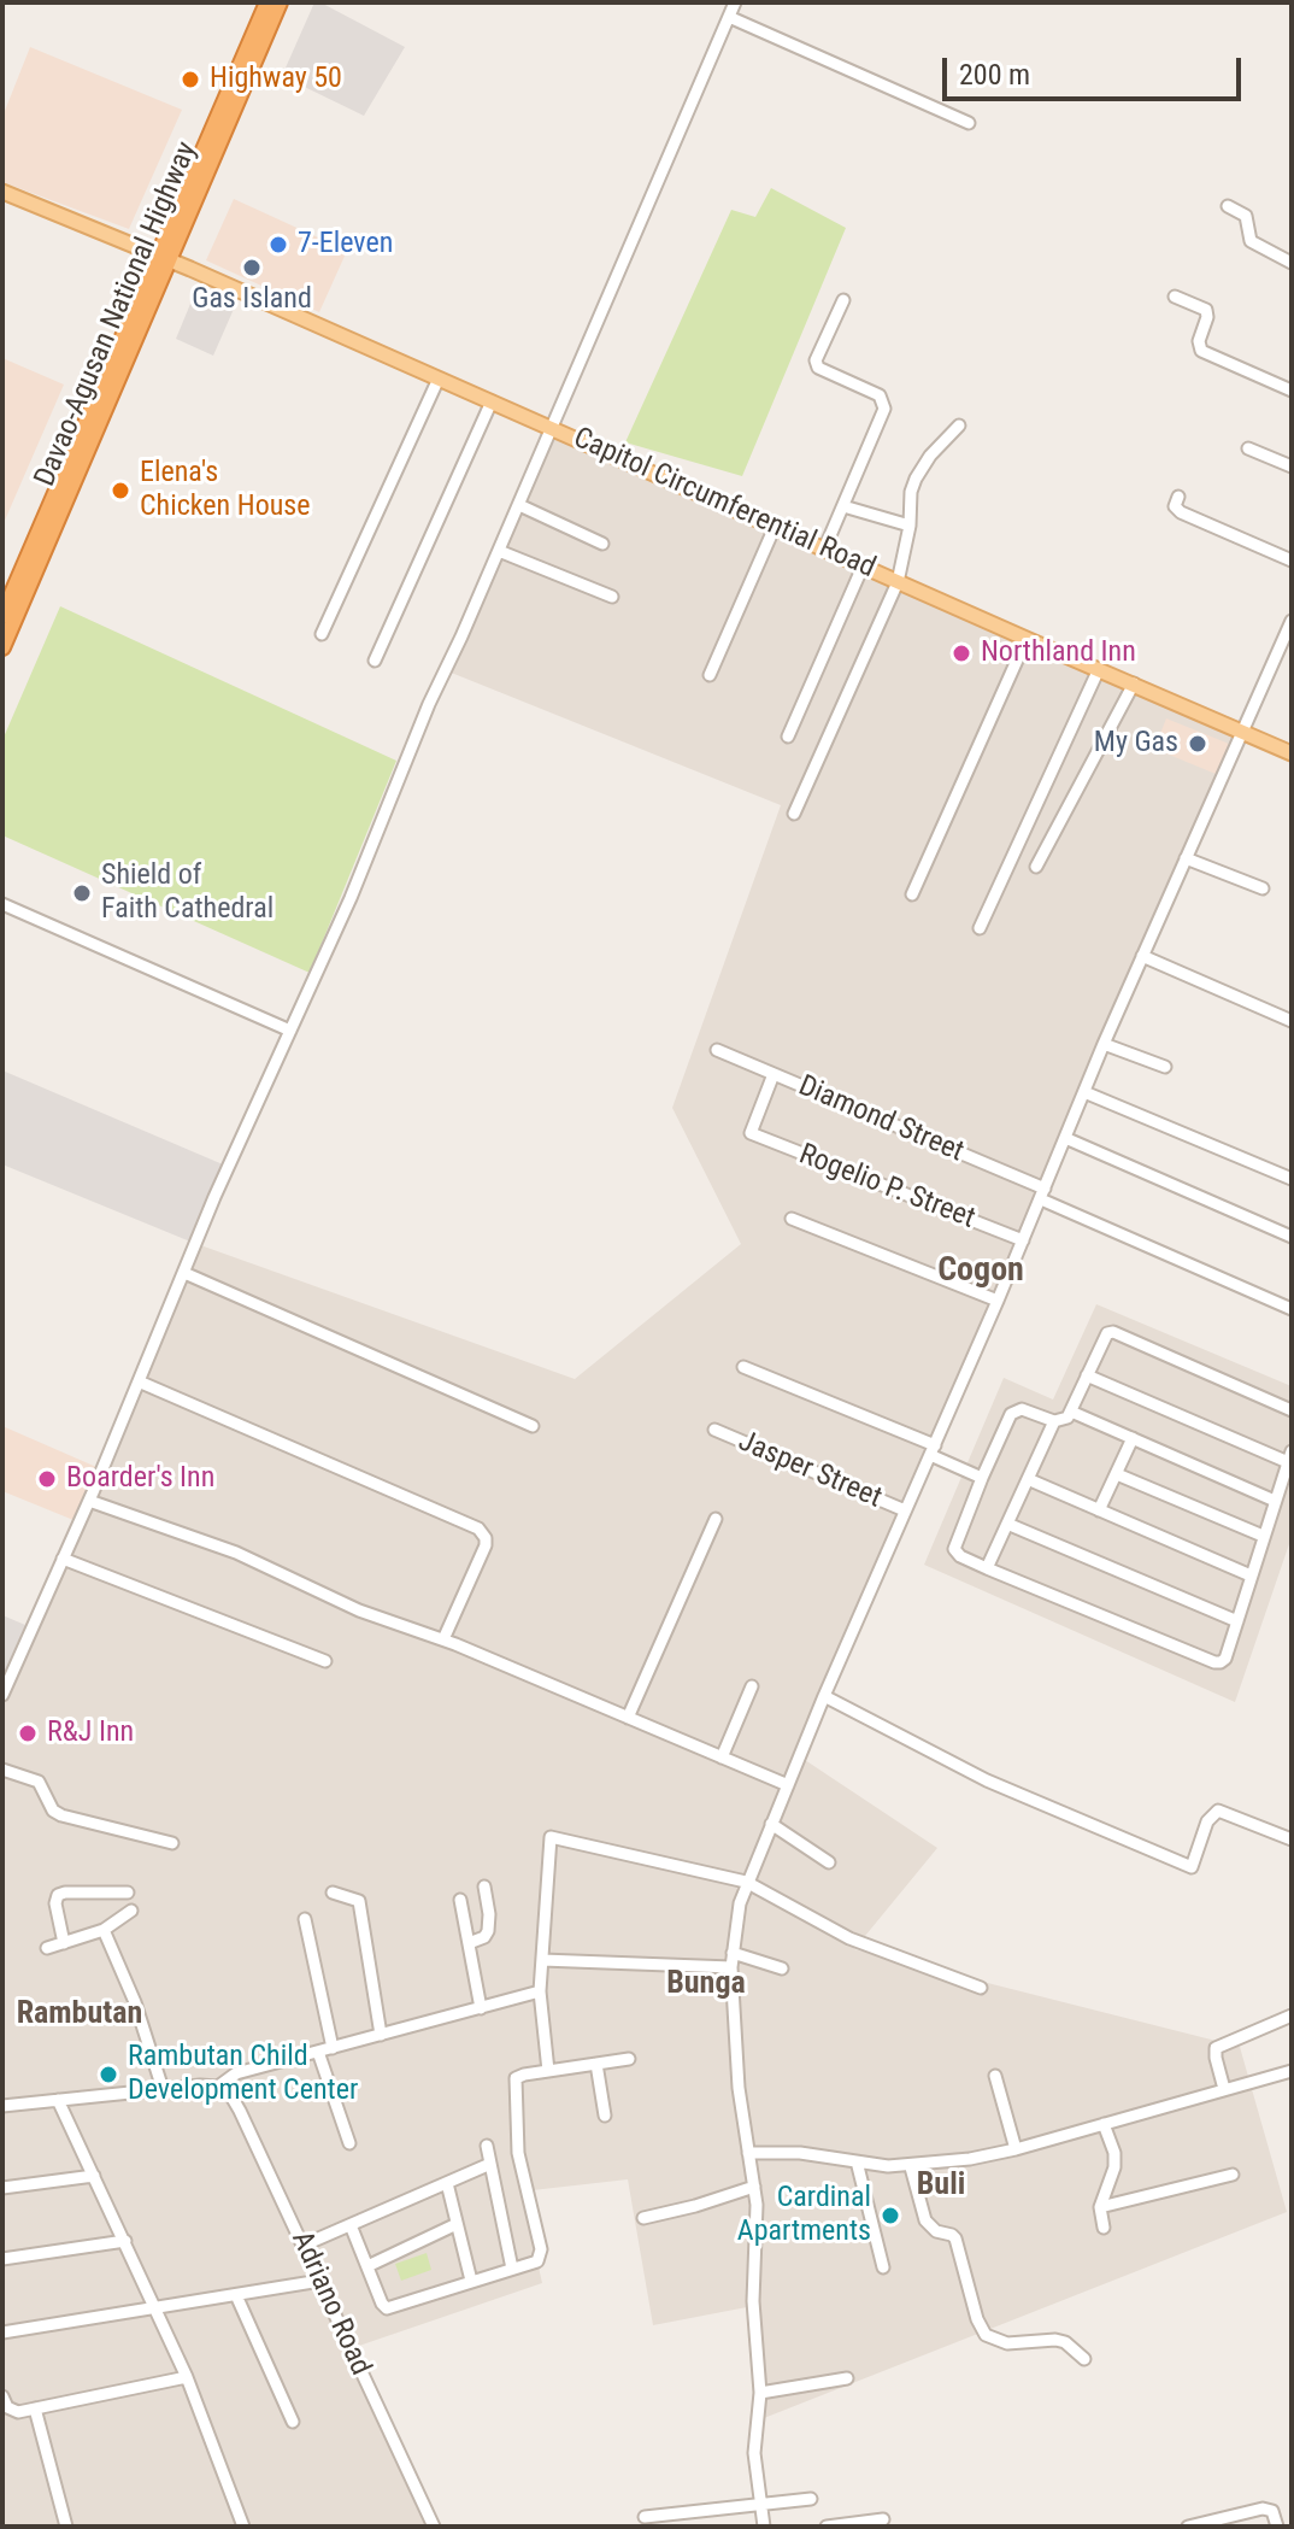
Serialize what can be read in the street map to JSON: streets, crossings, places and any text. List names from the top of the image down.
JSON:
{
  "streets": {
    "highway": ["Davao-Agusan National Highway"],
    "main road": ["Capitol Circumferential Road"],
    "street": [
      "Diamond Street",
      "Rogelio P. Street",
      "Jasper Street",
      "Adriano Road"
    ]
  },
  "crossings": [
    ["Davao-Agusan National Highway", "Capitol Circumferential Road"],
    ["Diamond Street", "Rogelio P. Street"]
  ],
  "districts": [
    "Cogon",
    "Bunga",
    "Rambutan",
    "Buli"
  ],
  "places": [
    "Highway 50",
    "7-Eleven",
    "Gas Island",
    "Elena's Chicken House",
    "Northland Inn",
    "My Gas",
    "Shield of Faith Cathedral",
    "Boarder's Inn",
    "R&J Inn",
    "Rambutan Child Development Center",
    "Cardinal Apartments"
  ],
  "scale_bar": "200 m"
}
